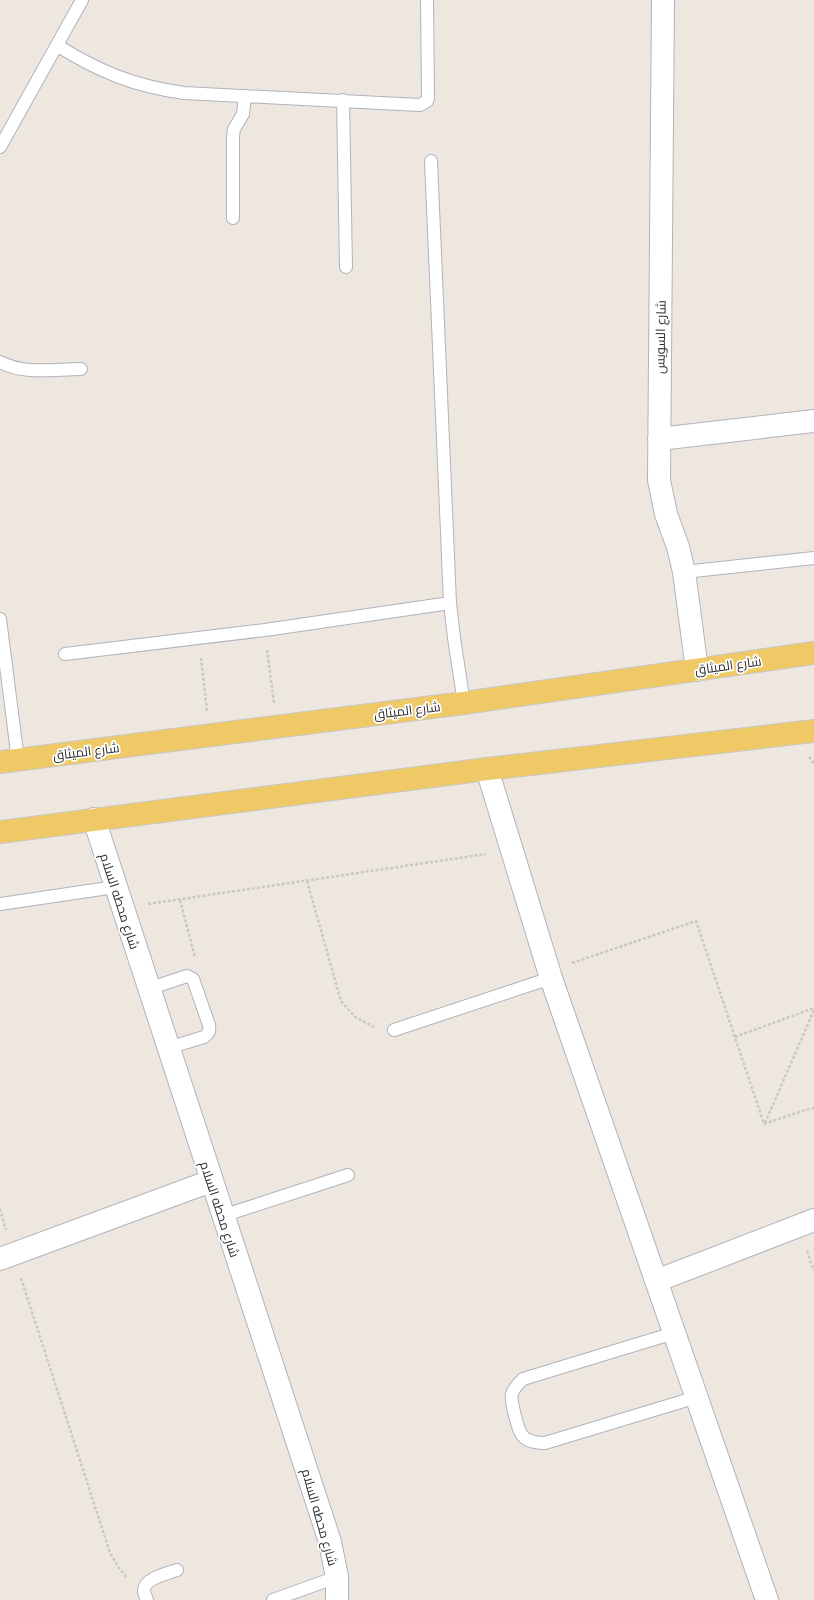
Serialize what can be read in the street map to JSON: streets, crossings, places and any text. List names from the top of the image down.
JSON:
{
  "streets": {
    "main road": ["شارع الميثاق"],
    "street": ["شارع السويس", "شارع محطه السلام"]
  },
  "crossings": [
    ["شارع السويس", "شارع الميثاق"]
  ]
}
